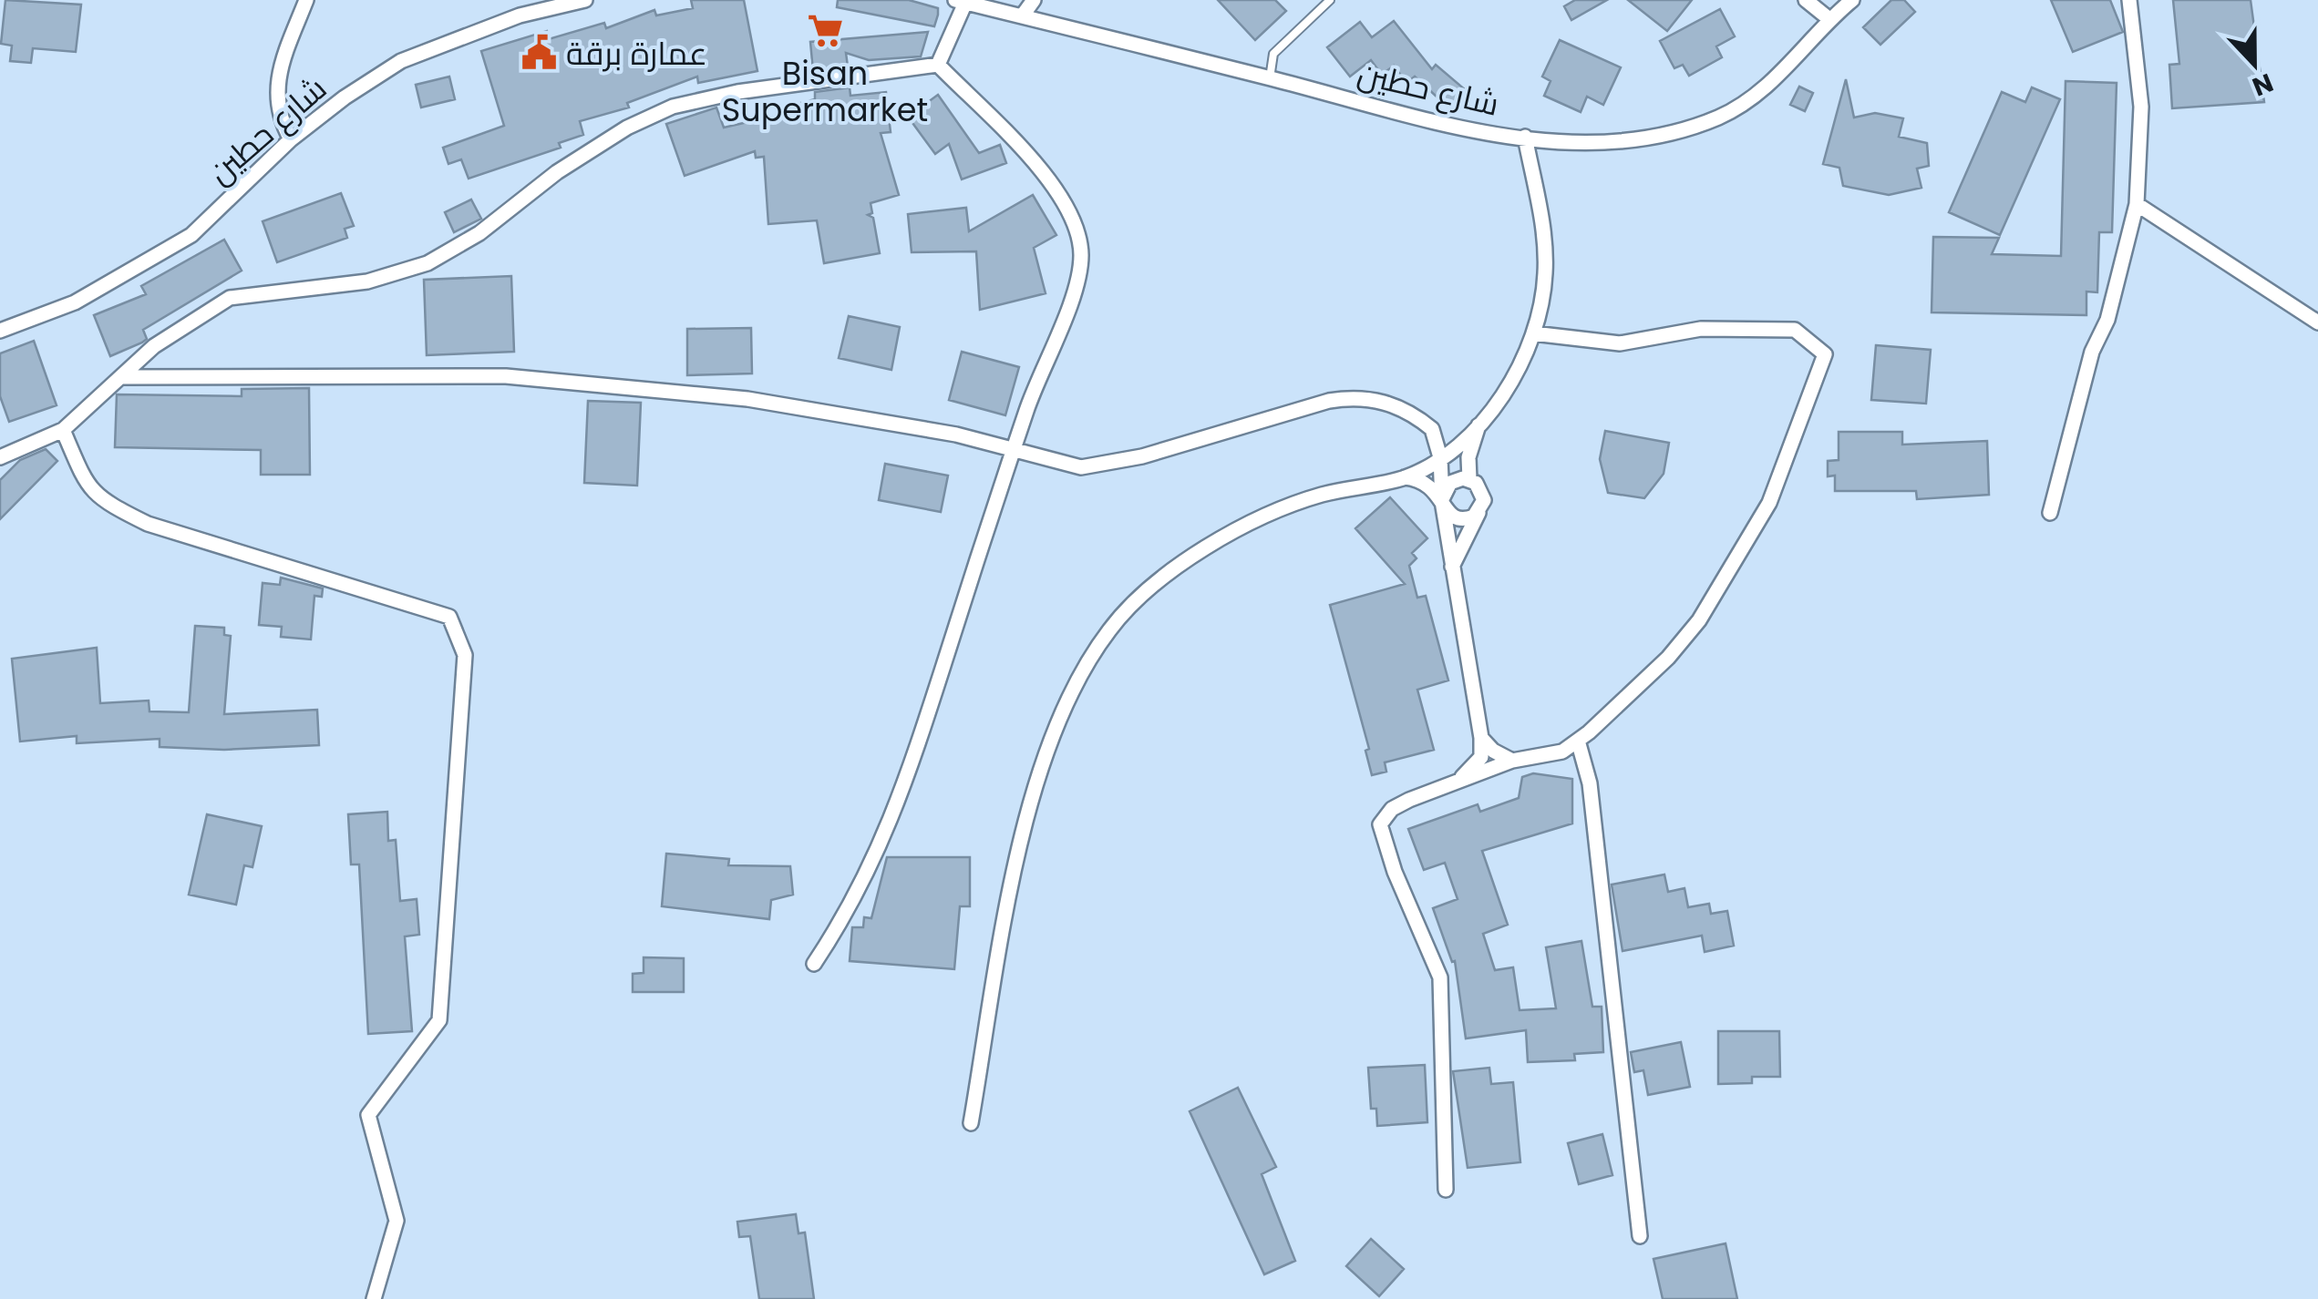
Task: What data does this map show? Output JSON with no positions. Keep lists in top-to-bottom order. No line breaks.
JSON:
{"streets":{"street":["شارع حطين"]},"places":{"supermarket":["Bisan Supermarket"],"public building":["عمارة برقة"]},"north":"bottom"}
